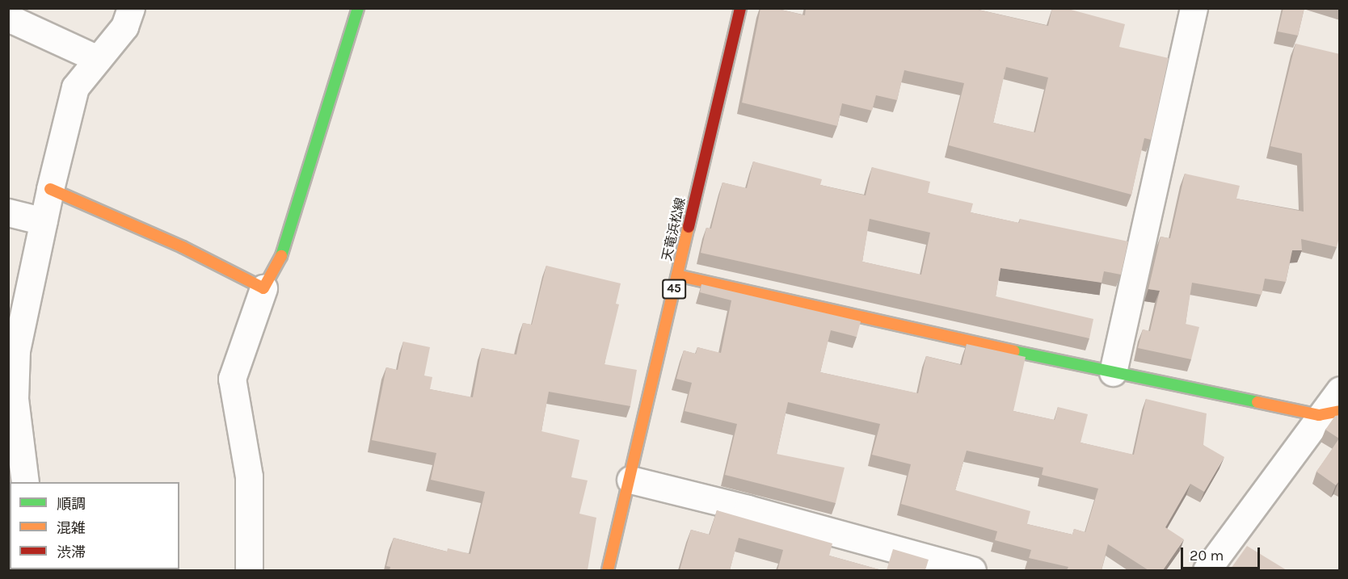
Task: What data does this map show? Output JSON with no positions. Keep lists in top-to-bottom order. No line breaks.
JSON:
{"streets":{"street":["天竜浜松線","45"]},"legend":["順調","混雑","渋滞"],"scale_bar":"20 m"}
